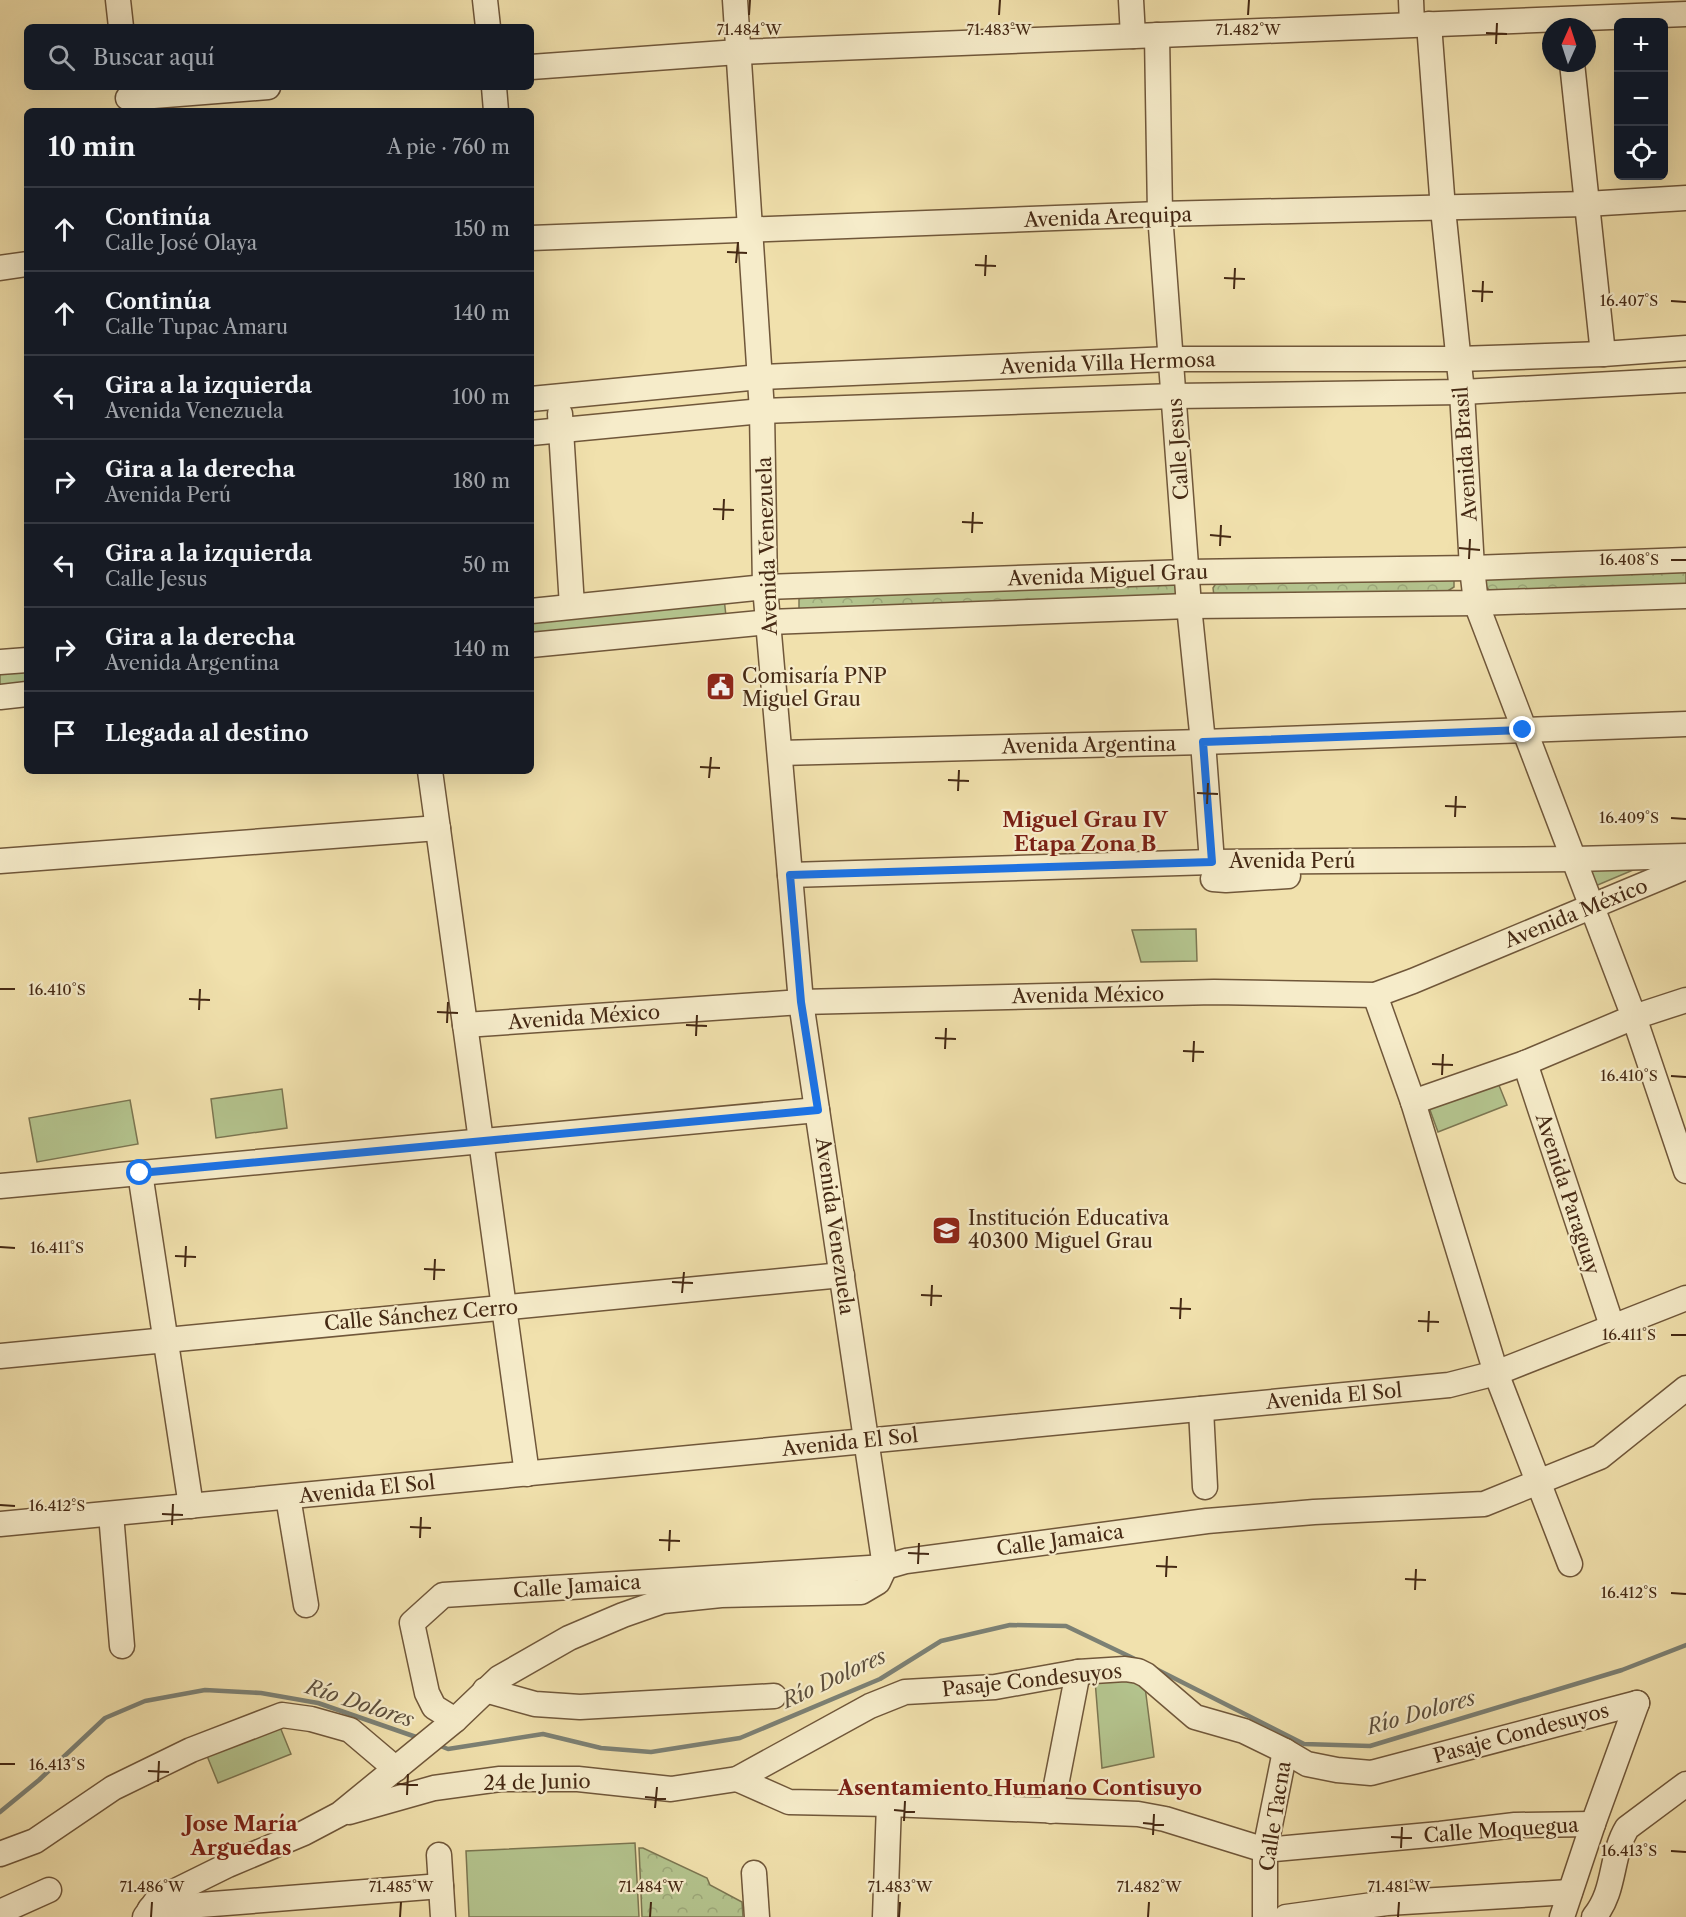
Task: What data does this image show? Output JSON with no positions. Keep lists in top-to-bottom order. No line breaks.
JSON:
{"streets":{"street":["Avenida Arequipa","Avenida Villa Hermosa","Calle Jesus","Avenida Brasil","Avenida Venezuela","Avenida Miguel Grau","Avenida Argentina","Avenida Perú","Avenida México","Avenida Paraguay","Calle Sánchez Cerro","Avenida El Sol","Calle Jamaica","Pasaje Condesuyos","24 de Junio","Calle Tacna","Calle Moquegua"]},"crossings":[["Avenida Arequipa","Calle Jesus"],["Avenida Arequipa","Avenida Brasil"],["Avenida Arequipa","Avenida Venezuela"],["Avenida Villa Hermosa","Calle Jesus"],["Avenida Villa Hermosa","Avenida Brasil"],["Avenida Villa Hermosa","Avenida Venezuela"],["Calle Jesus","Avenida Miguel Grau"],["Calle Jesus","Avenida Argentina"],["Calle Jesus","Avenida Perú"],["Avenida Brasil","Avenida Miguel Grau"],["Avenida Brasil","Avenida Argentina"],["Avenida Brasil","Avenida Perú"],["Avenida Brasil","Avenida México"],["Avenida Venezuela","Avenida Miguel Grau"],["Avenida Venezuela","Avenida Argentina"],["Avenida Venezuela","Avenida Perú"],["Avenida Venezuela","Avenida México"],["Avenida Venezuela","Calle Sánchez Cerro"],["Avenida Venezuela","Avenida El Sol"],["Avenida Venezuela","Calle Jamaica"],["Avenida Paraguay","Avenida El Sol"],["Pasaje Condesuyos","24 de Junio"],["Pasaje Condesuyos","Calle Tacna"],["Pasaje Condesuyos","Calle Moquegua"],["24 de Junio","Calle Moquegua"],["Calle Tacna","Calle Moquegua"]],"districts":["Miguel Grau IV Etapa Zona B","Asentamiento Humano Contisuyo","Jose María Arguedas"],"water":["Río Dolores"],"places":{"public building":["Comisaría PNP Miguel Grau"],"school or university":["Institución Educativa 40300 Miguel Grau"]},"north":"top","page":{"map_buttons":["+","−"],"search":"Buscar aquí","heading":["10 min","A pie · 760 m"],"list":[["Continúa","Calle José Olaya","150 m"],["Continúa","Calle Tupac Amaru","140 m"],["Gira a la izquierda","Avenida Venezuela","100 m"],["Gira a la derecha","Avenida Perú","180 m"],["Gira a la izquierda","Calle Jesus","50 m"],["Gira a la derecha","Avenida Argentina","140 m"],"Llegada al destino"]},"coordinates":["71.484°W","71.483°W","71.482°W","16.407°S","16.408°S","16.409°S","16.410°S","16.411°S","16.412°S","16.413°S","71.486°W","71.485°W","71.481°W"]}
